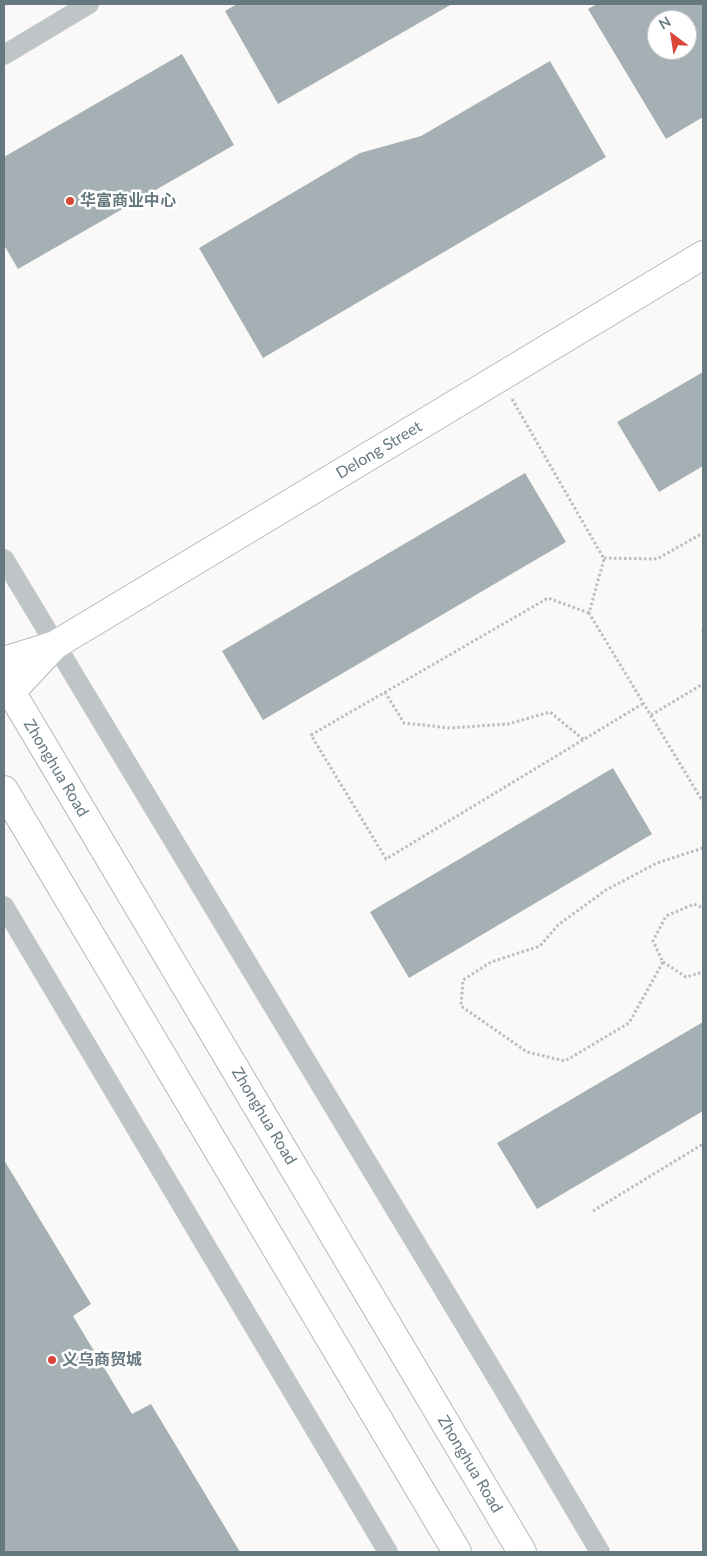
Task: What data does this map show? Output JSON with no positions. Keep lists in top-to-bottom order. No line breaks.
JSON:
{"streets":{"main road":["Delong Street","Zhonghua Road"]},"crossings":[["Delong Street","Zhonghua Road"]],"places":["华富商业中心","义乌商贸城"],"north":"top left"}
